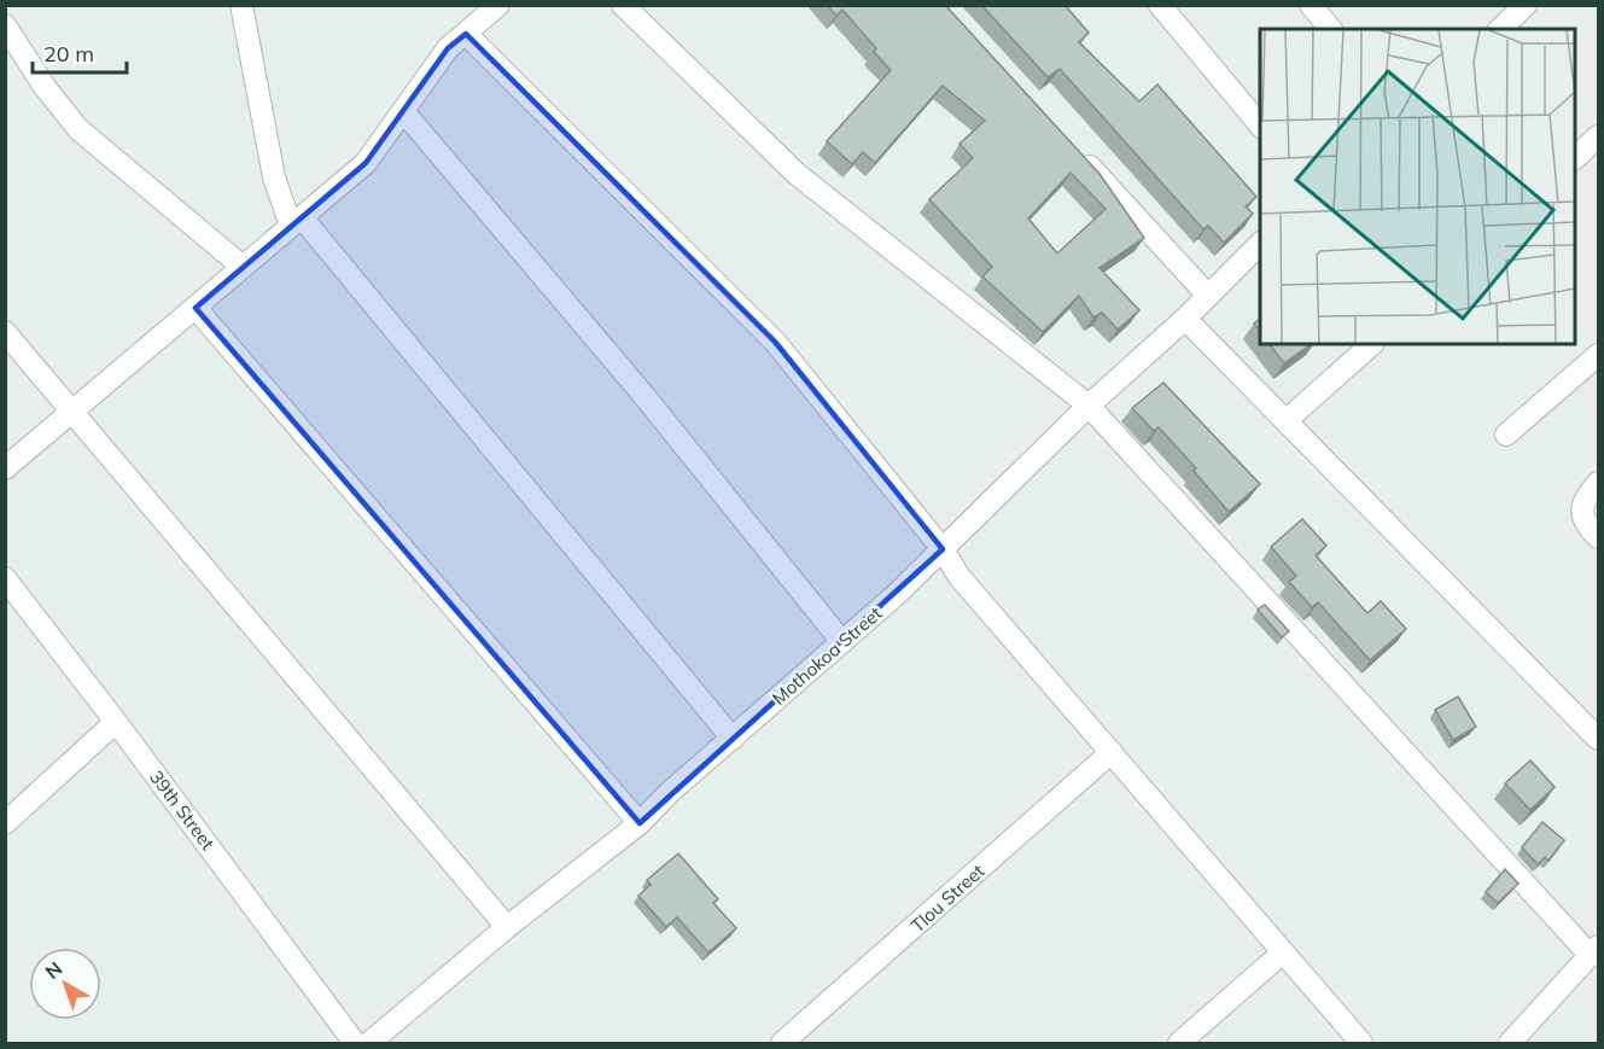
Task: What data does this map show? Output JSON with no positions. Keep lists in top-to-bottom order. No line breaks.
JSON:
{"streets":{"street":["Mothokoa Street","39th Street","Tlou Street"]},"scale_bar":"20 m","north":"top left"}
